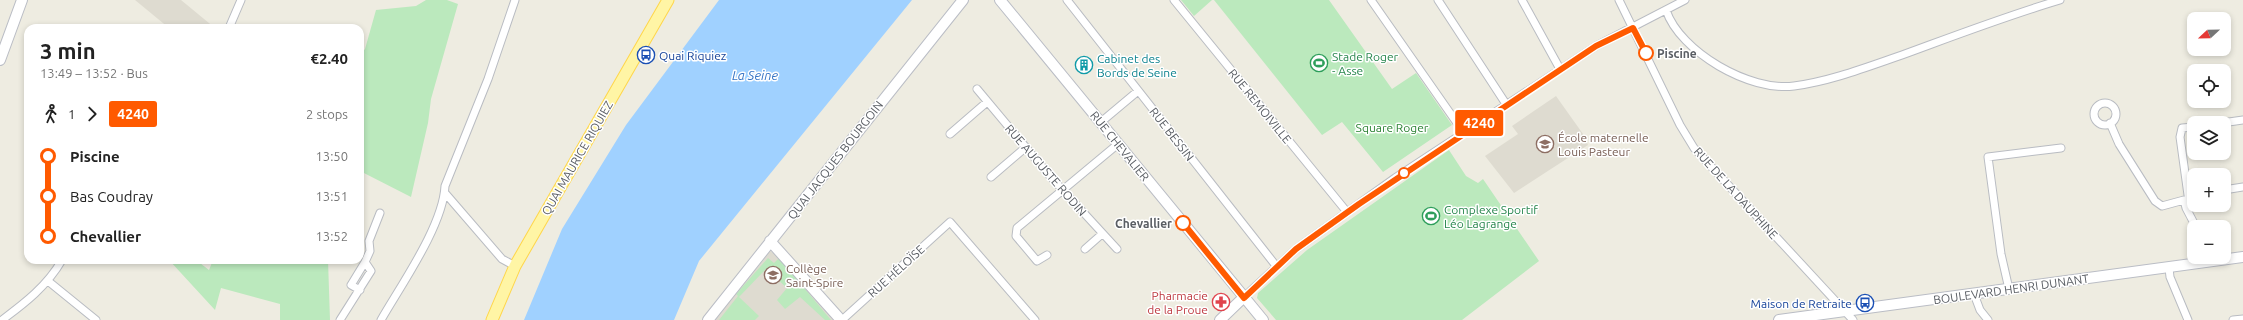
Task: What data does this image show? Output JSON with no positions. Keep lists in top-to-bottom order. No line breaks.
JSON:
{"streets":{"main road":["RUE CHEVALIER","QUAI MAURICE RIQUIEZ","QUAI JACQUES BOURGOIN","BOULEVARD HENRI DUNANT"],"street":["RUE REMOIVILLE","RUE BESSIN","RUE AUGUSTE RODIN","RUE DE LA DAUPHINE","RUE HÉLOÏSE"]},"crossings":[["RUE DE LA DAUPHINE","BOULEVARD HENRI DUNANT"]],"water":["La Seine"],"parks":["Square Roger"],"places":{"other":["Piscine","Chevallier"],"bus stop":["Quai Riquiez","Maison de Retraite"],"sports":["Stade Roger - Asse","Complexe Sportif Léo Lagrange"],"building":["Cabinet des Bords de Seine"],"school or university":["École maternelle Louis Pasteur","Collège Saint-Spire"],"pharmacy":["Pharmacie de la Proue"]},"lines":["bus line 4240"],"north":"left","page":{"on_map":"4240","map_buttons":["+","−"],"heading":["3 min","13:49 – 13:52 · Bus","€2.40"],"legs":["1","4240","2 stops"],"list":[{"name":"Piscine","value":"13:50"},{"name":"Bas Coudray","value":"13:51"},{"name":"Chevallier","value":"13:52"}]}}
